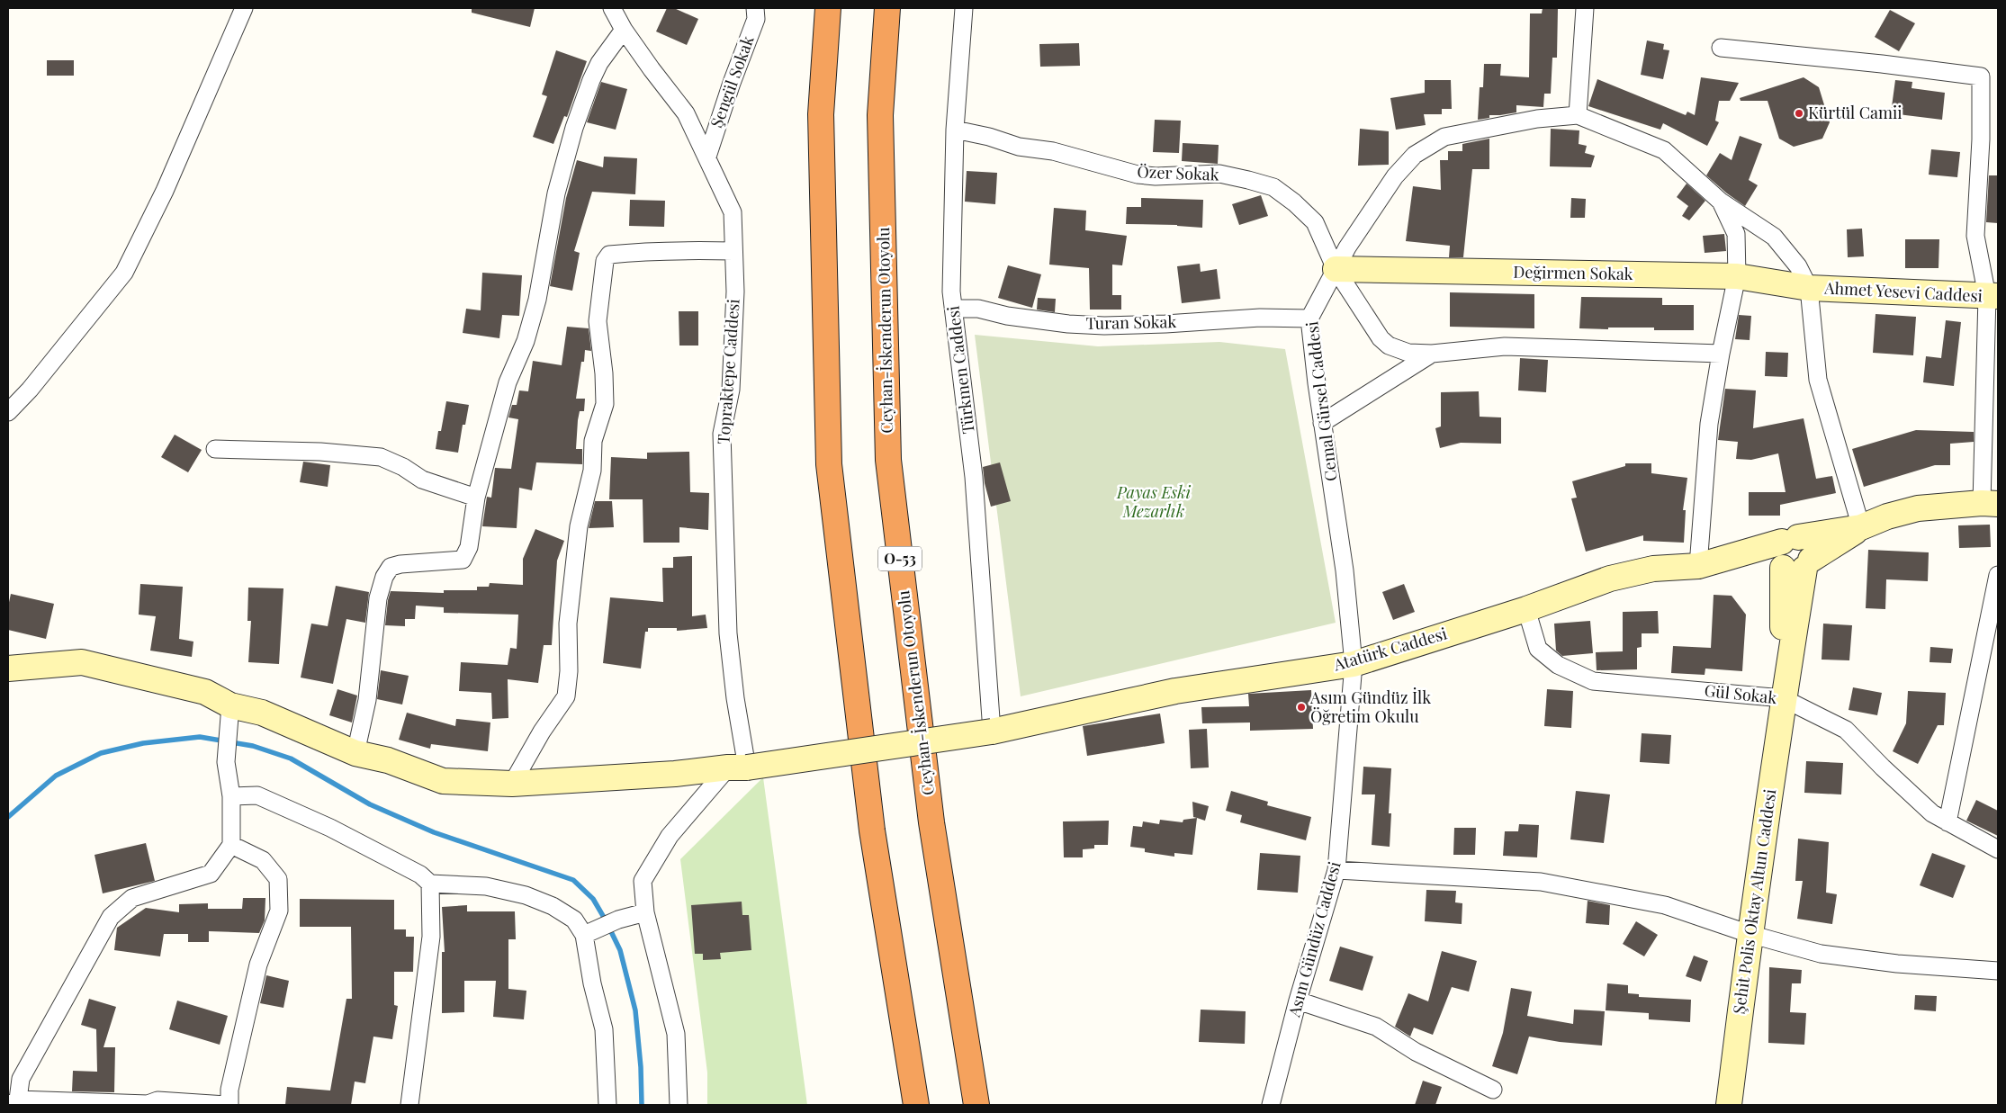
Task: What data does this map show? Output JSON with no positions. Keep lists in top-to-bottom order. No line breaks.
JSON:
{"streets":{"highway":["Ceyhan-İskenderun Otoyolu","O-53"],"street":["Şengül Sokak","Özer Sokak","Değirmen Sokak","Ahmet Yesevi Caddesi","Turan Sokak","Türkmen Caddesi","Topraktepe Caddesi","Cemal Gürsel Caddesi","Atatürk Caddesi","Gül Sokak","Şehit Polis Oktay Altun Caddesi","Asım Gündüz Caddesi"]},"crossings":[["Şengül Sokak","Topraktepe Caddesi"],["Özer Sokak","Değirmen Sokak"],["Özer Sokak","Türkmen Caddesi"],["Özer Sokak","Cemal Gürsel Caddesi"],["Değirmen Sokak","Ahmet Yesevi Caddesi"],["Değirmen Sokak","Cemal Gürsel Caddesi"],["Turan Sokak","Türkmen Caddesi"],["Turan Sokak","Cemal Gürsel Caddesi"],["Türkmen Caddesi","Atatürk Caddesi"],["Topraktepe Caddesi","Atatürk Caddesi"],["Cemal Gürsel Caddesi","Atatürk Caddesi"],["Cemal Gürsel Caddesi","Asım Gündüz Caddesi"],["Atatürk Caddesi","Gül Sokak"],["Atatürk Caddesi","Şehit Polis Oktay Altun Caddesi"],["Atatürk Caddesi","Asım Gündüz Caddesi"],["Gül Sokak","Şehit Polis Oktay Altun Caddesi"]],"parks":["Payas Eski Mezarlık"],"places":["Kürtül Camii","Asım Gündüz İlk Öğretim Okulu"]}
